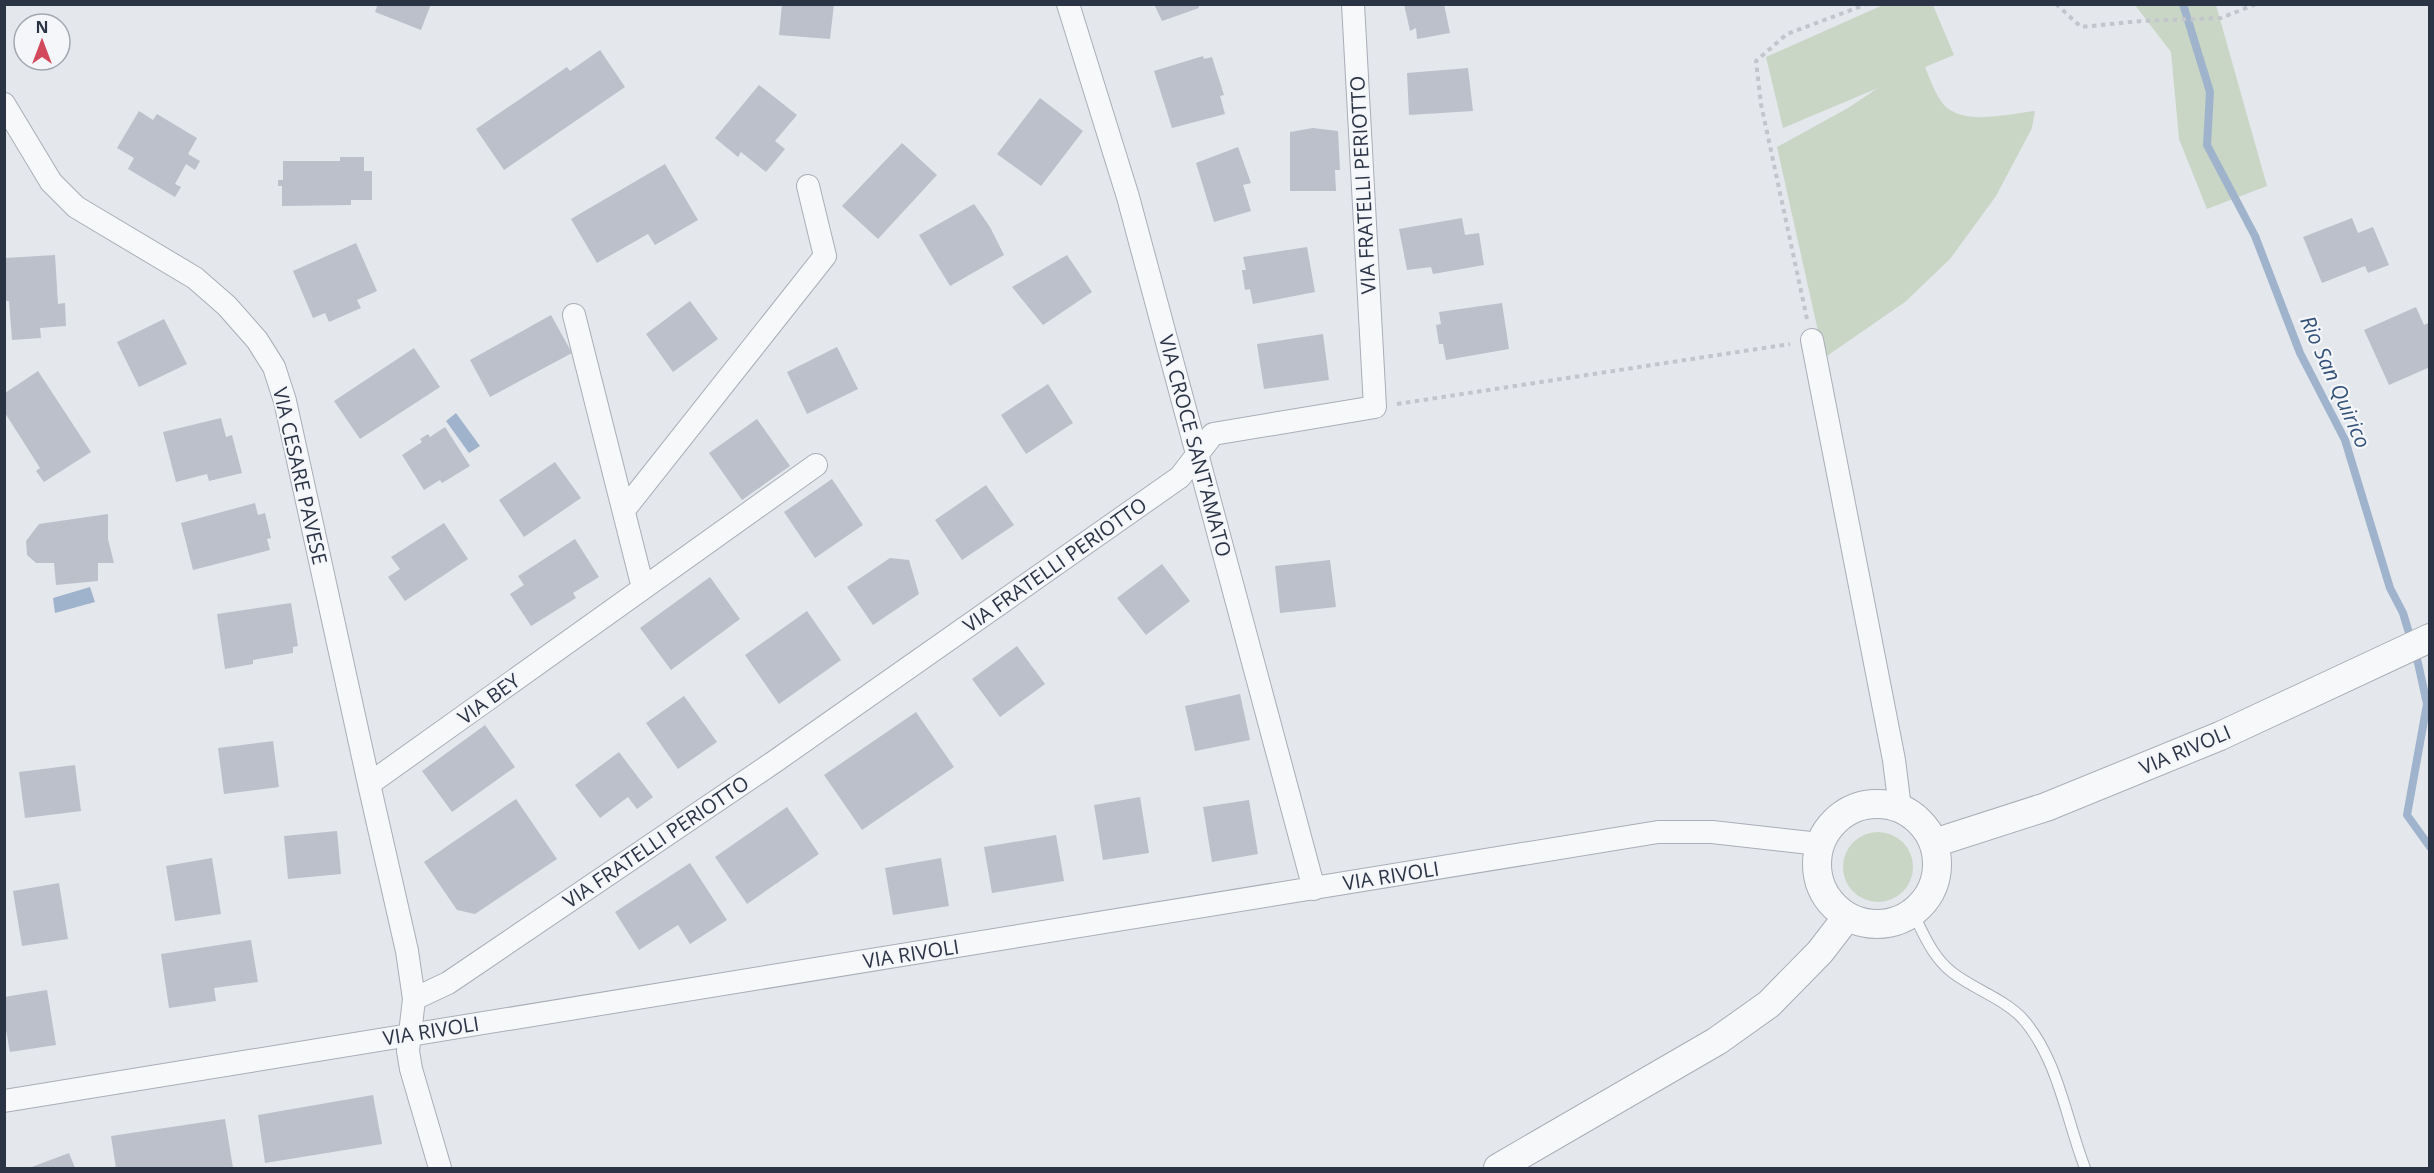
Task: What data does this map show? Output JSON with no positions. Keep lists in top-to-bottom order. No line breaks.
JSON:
{"streets":{"street":["VIA FRATELLI PERIOTTO","VIA CROCE SANT'AMATO","VIA CESARE PAVESE","VIA BEY","VIA RIVOLI"]},"crossings":[["VIA FRATELLI PERIOTTO","VIA CROCE SANT'AMATO"],["VIA CROCE SANT'AMATO","VIA RIVOLI"],["VIA CESARE PAVESE","VIA BEY"]],"water":["Rio San Quirico"],"north":"top"}
